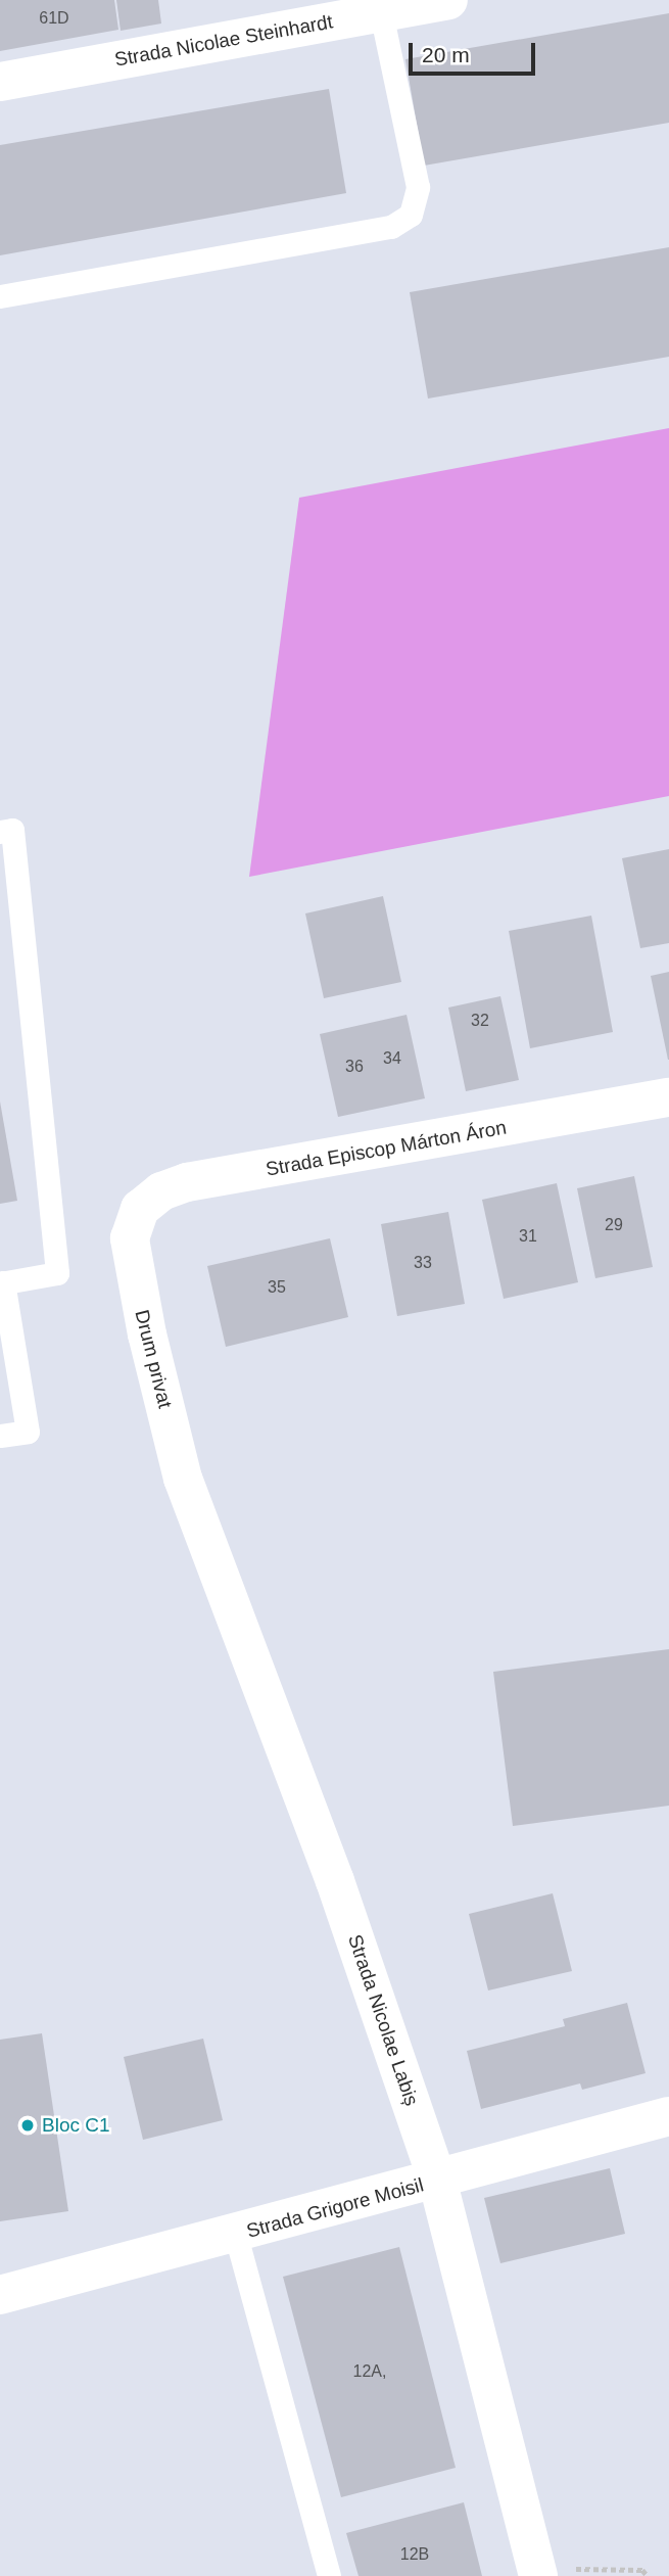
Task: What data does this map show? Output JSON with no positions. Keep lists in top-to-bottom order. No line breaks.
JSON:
{"streets":{"street":["Strada Nicolae Steinhardt","Strada Episcop Márton Áron","Drum privat","Strada Nicolae Labiș","Strada Grigore Moisil"]},"crossings":[["Strada Episcop Márton Áron","Drum privat"],["Drum privat","Strada Nicolae Labiș"],["Strada Nicolae Labiș","Strada Grigore Moisil"]],"places":["Bloc C1"],"house_numbers":["61D","32","34","36","29","31","33","35","12A,","12B"],"scale_bar":"20 m"}
